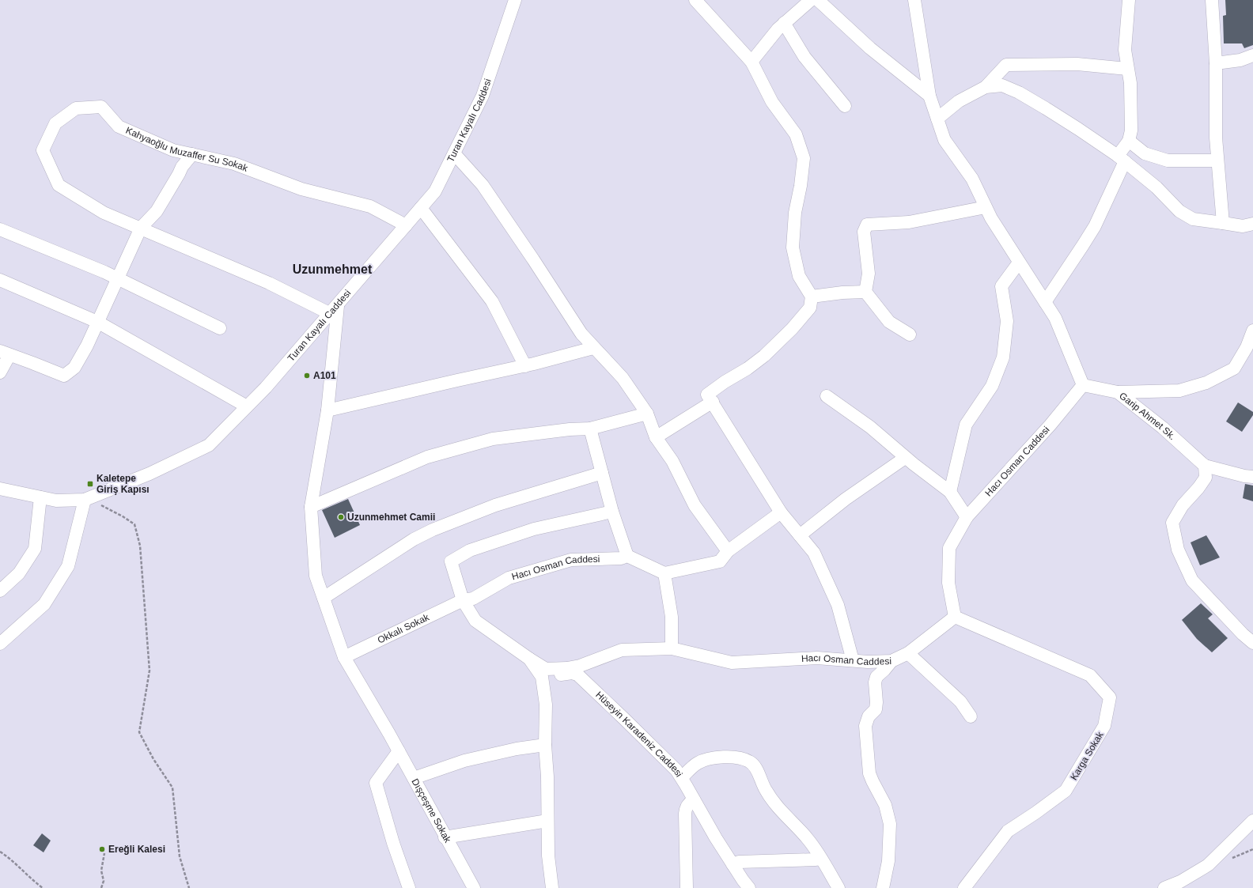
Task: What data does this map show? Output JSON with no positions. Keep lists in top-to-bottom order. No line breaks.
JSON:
{"streets":{"street":["Turan Kayalı Caddesi","Kahyaoğlu Muzaffer Su Sokak","Garip Ahmet Sk.","Hacı Osman Caddesi","Okkalı Sokak","Hüseyin Karadeniz Caddesi","Karga Sokak","Dışçeşme Sokak"]},"crossings":[["Turan Kayalı Caddesi","Kahyaoğlu Muzaffer Su Sokak"],["Turan Kayalı Caddesi","Dışçeşme Sokak"],["Kahyaoğlu Muzaffer Su Sokak","Dışçeşme Sokak"],["Hacı Osman Caddesi","Okkalı Sokak"],["Hacı Osman Caddesi","Hüseyin Karadeniz Caddesi"],["Hacı Osman Caddesi","Karga Sokak"],["Okkalı Sokak","Dışçeşme Sokak"]],"districts":["Uzunmehmet"],"places":{"other":["A101","Uzunmehmet Camii","Ereğli Kalesi"],"transit":["Kaletepe Giriş Kapısı"]}}
